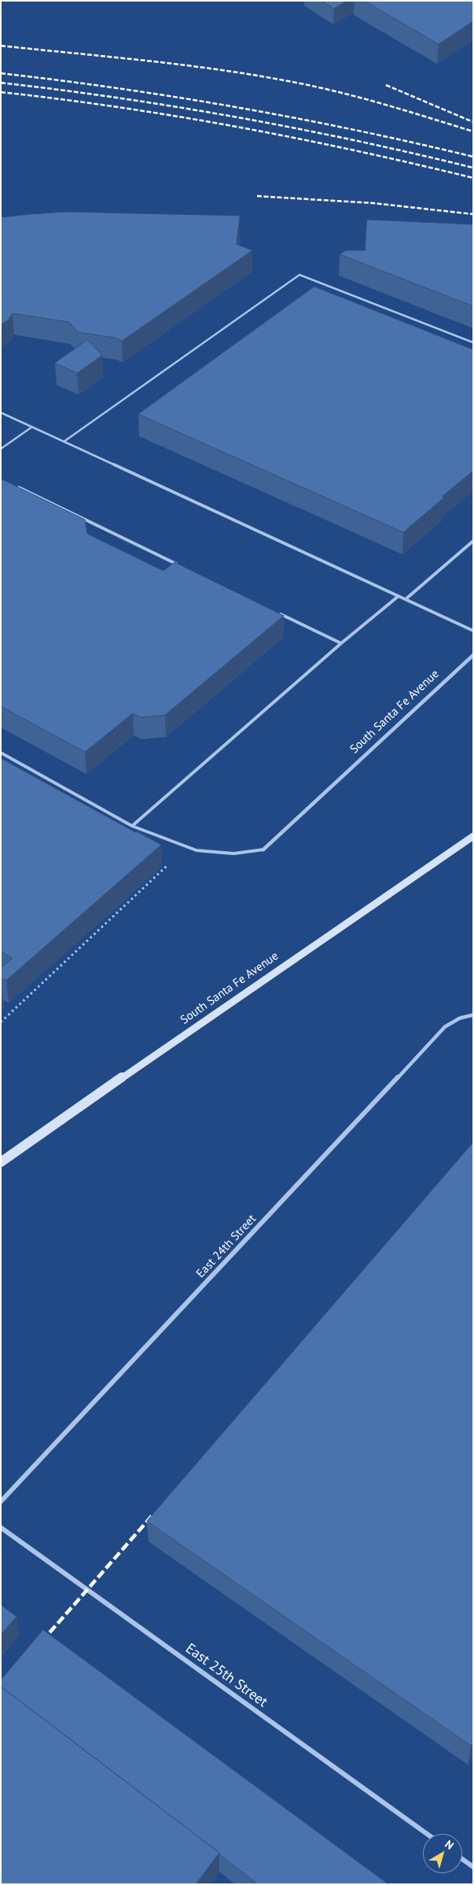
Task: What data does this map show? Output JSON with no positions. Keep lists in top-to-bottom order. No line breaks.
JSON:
{"streets":{"main road":["South Santa Fe Avenue"],"street":["East 24th Street","East 25th Street"]},"north":"top right"}
